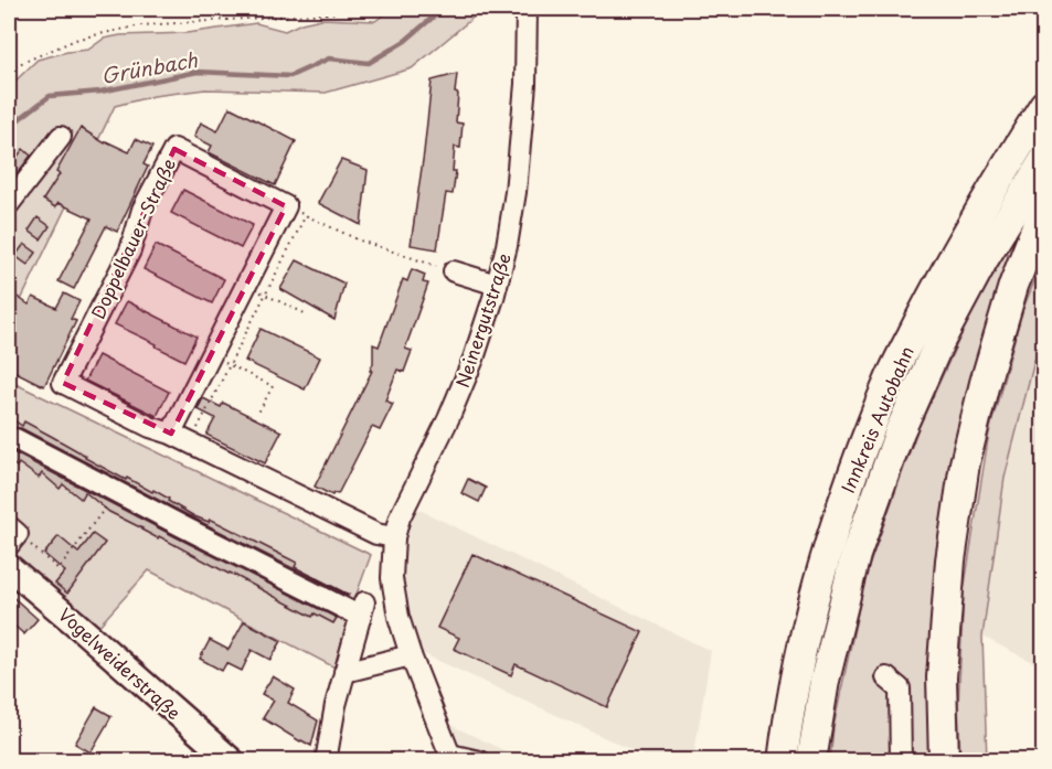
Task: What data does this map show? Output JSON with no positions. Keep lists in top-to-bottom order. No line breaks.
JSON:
{"streets":{"highway":["Innkreis Autobahn"],"main road":["Vogelweiderstraße"],"street":["Doppelbauer-Straße","Neinergutstraße"]},"crossings":[["Doppelbauer-Straße","Neinergutstraße"]],"water":["Grünbach"]}
